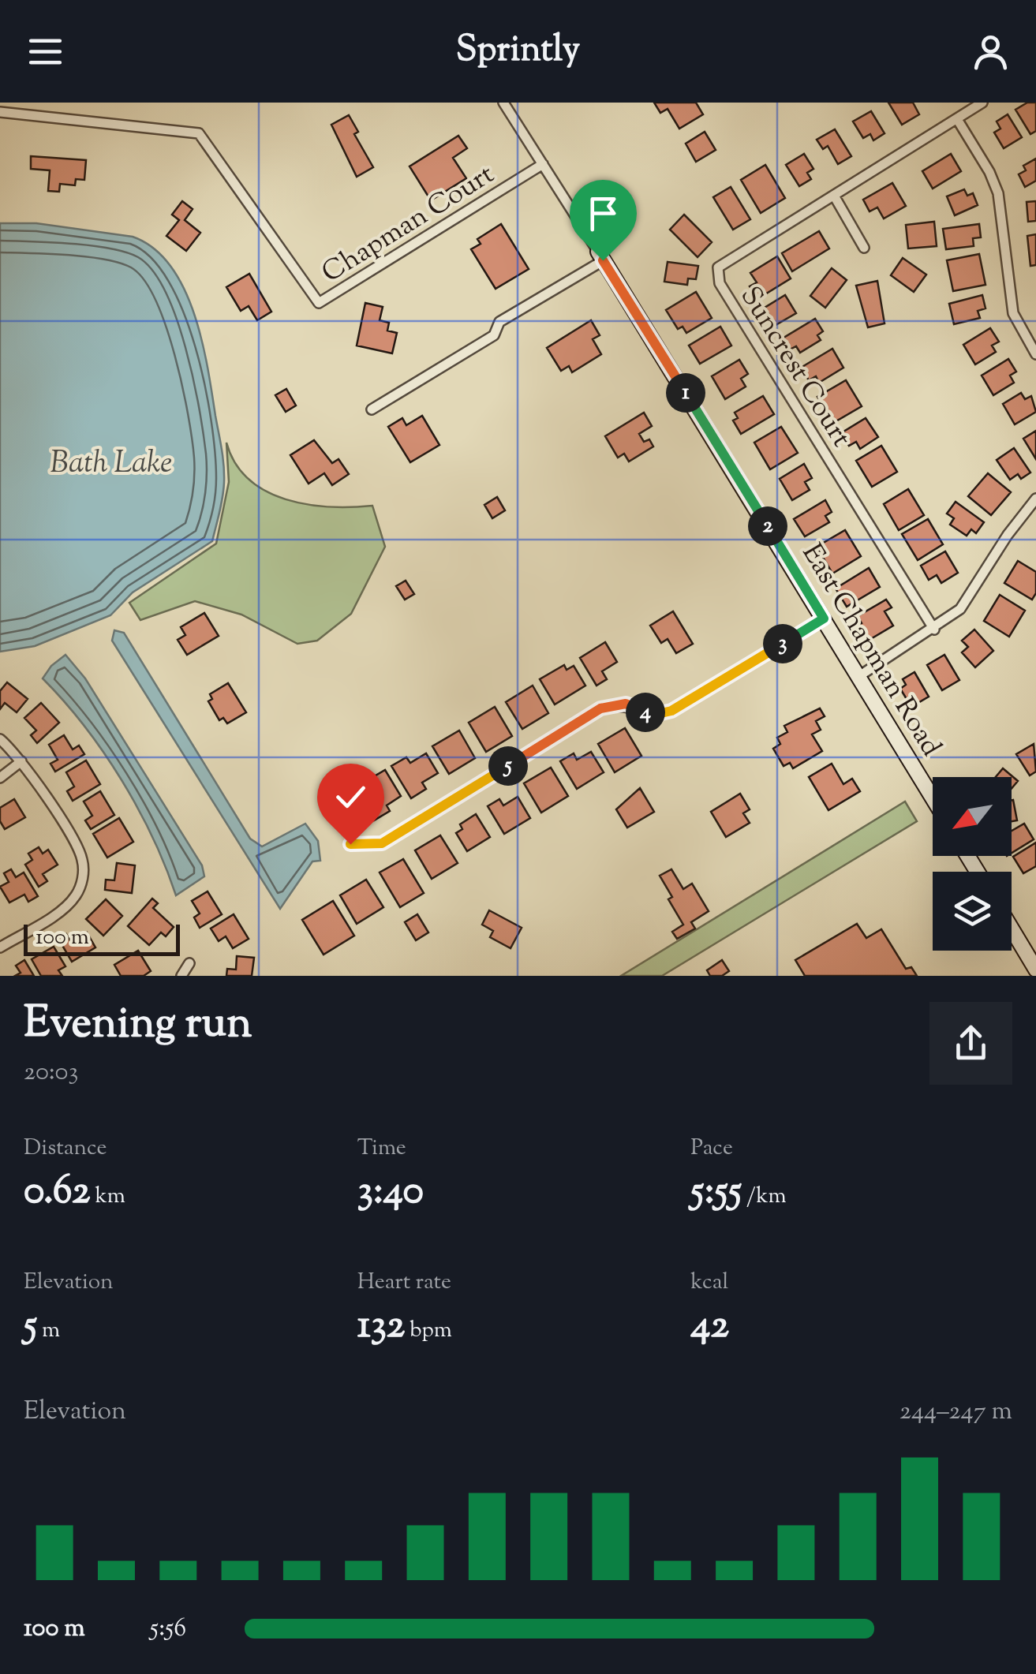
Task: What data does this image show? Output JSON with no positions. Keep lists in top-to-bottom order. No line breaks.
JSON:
{"streets":{"street":["Chapman Court","Suncrest Court","East Chapman Road"]},"crossings":[["Chapman Court","East Chapman Road"]],"water":["Bath Lake"],"scale_bar":"100 m","north":"bottom left","page":{"header":"Sprintly","pins":["1","2","3","4","5"],"scale":"100 m","heading":["Evening run","20:03"],"stats":[["Distance","0.62 km"],["Time","3:40"],["Pace","5:55 /km"],["Elevation","5 m"],["Heart rate","132 bpm"],["kcal","42"]],"chart":["Elevation","244–247 m"],"list":[{"name":"100 m","note":"5:56"}]}}
